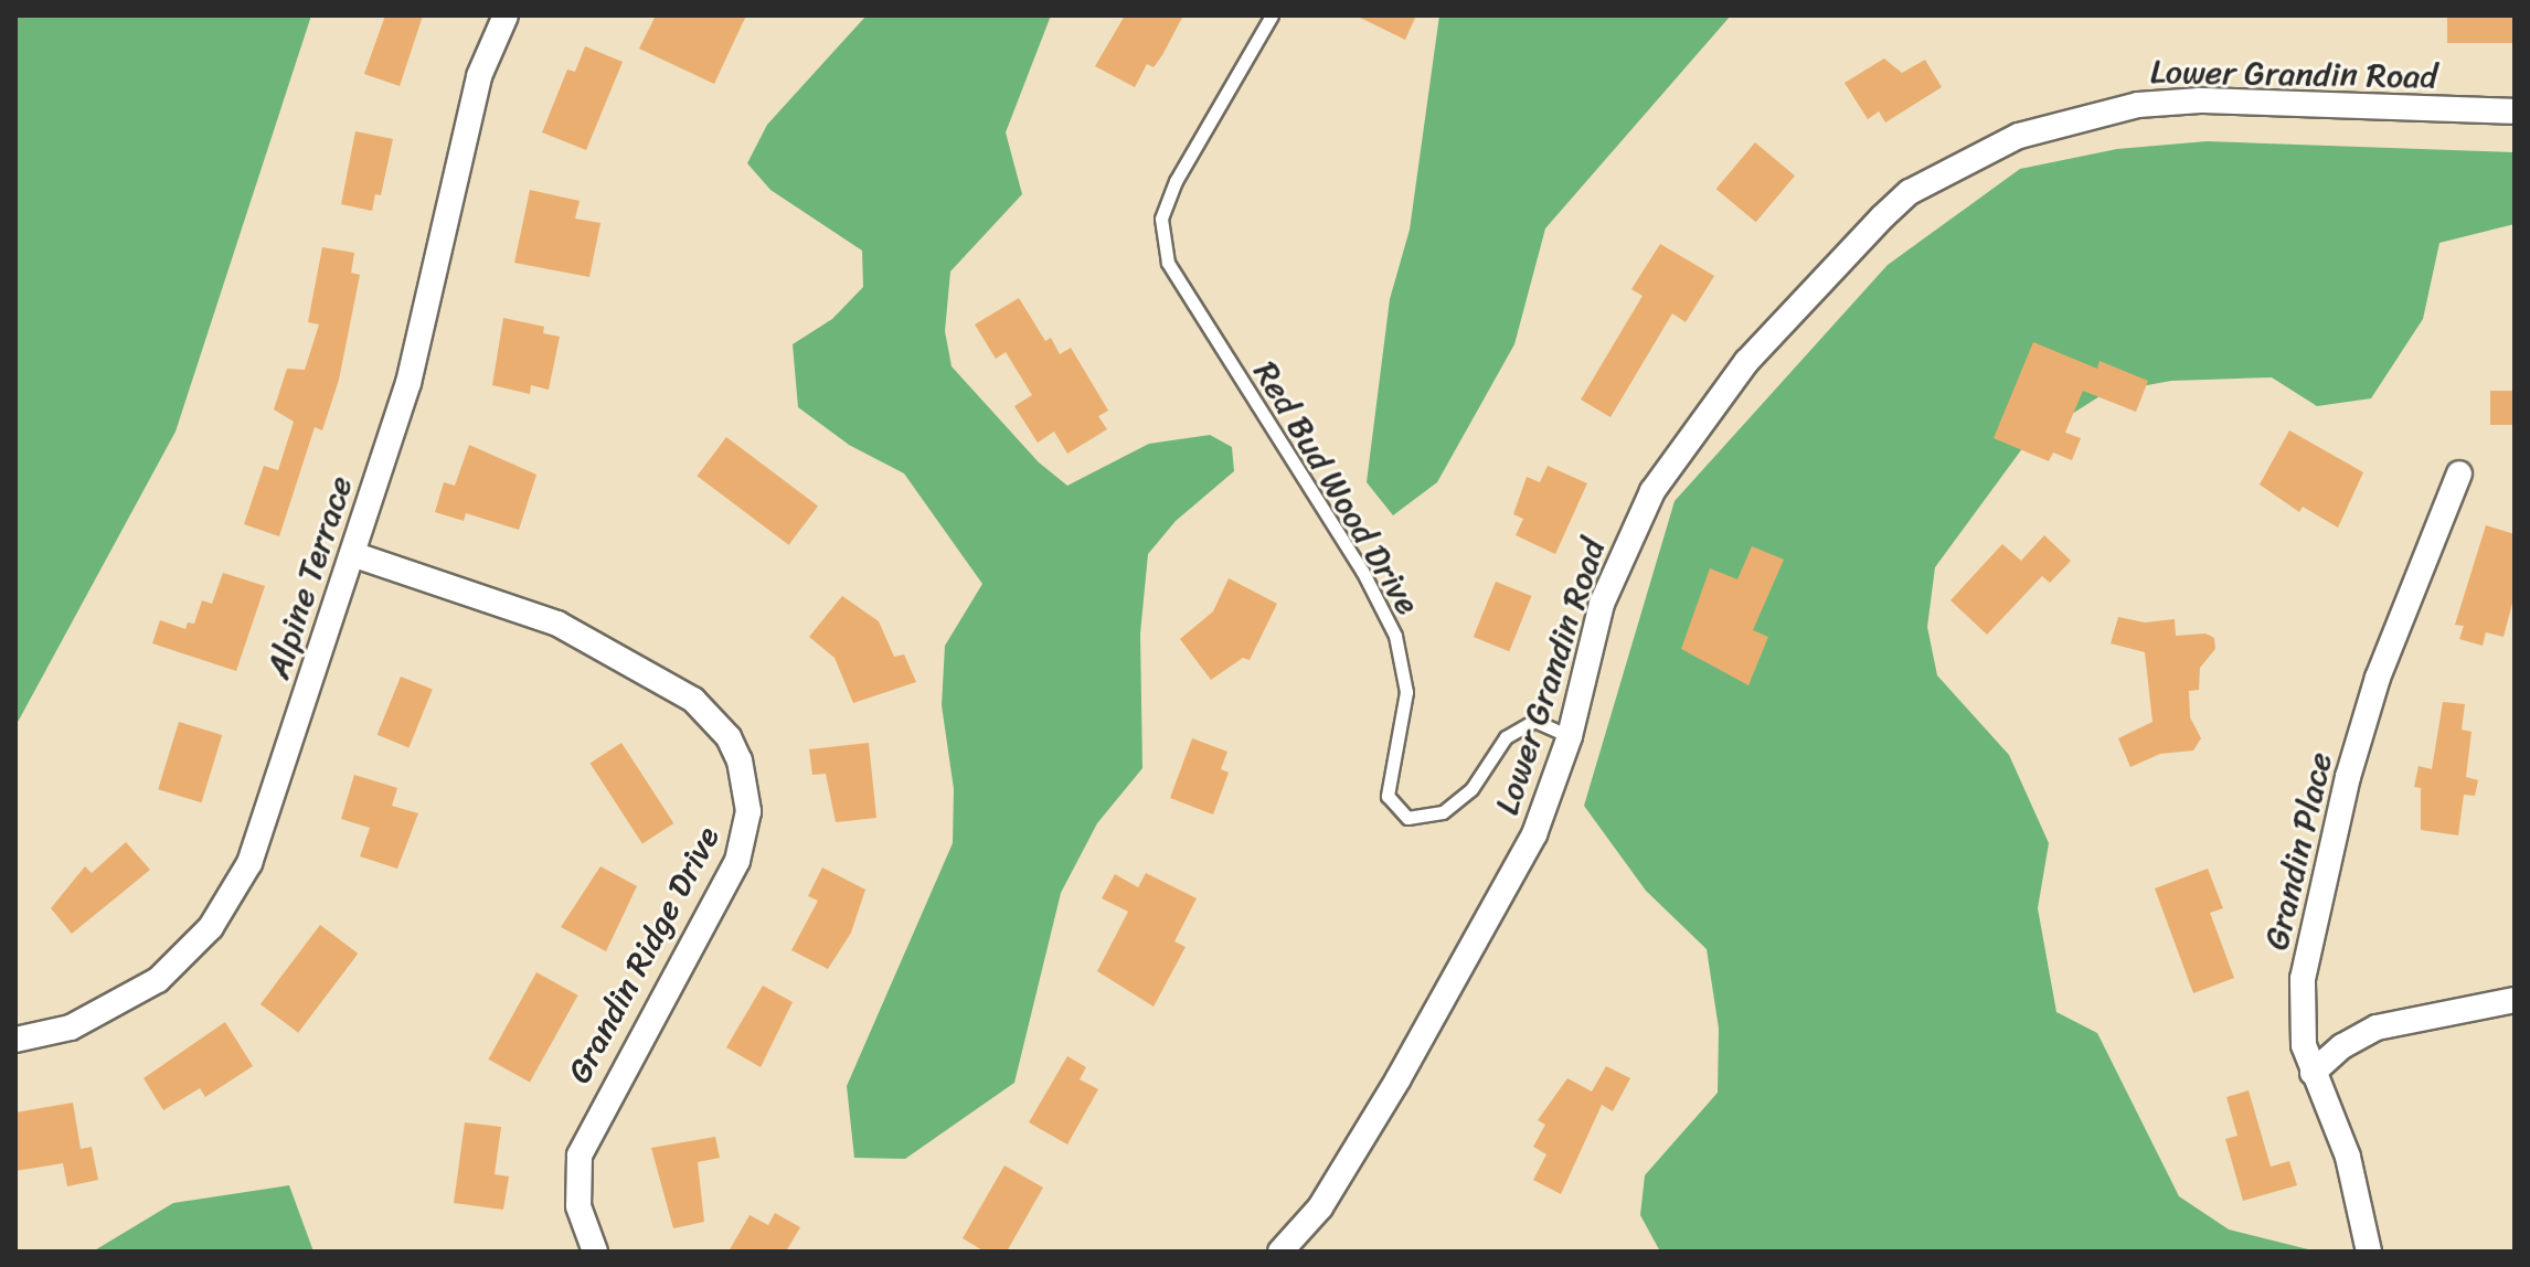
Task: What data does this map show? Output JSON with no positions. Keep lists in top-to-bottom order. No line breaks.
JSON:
{"streets":{"street":["Lower Grandin Road","Alpine Terrace","Grandin Place","Grandin Ridge Drive"],"lane":["Red Bud Wood Drive"]},"crossings":[["Lower Grandin Road","Red Bud Wood Drive"],["Alpine Terrace","Grandin Ridge Drive"]]}
